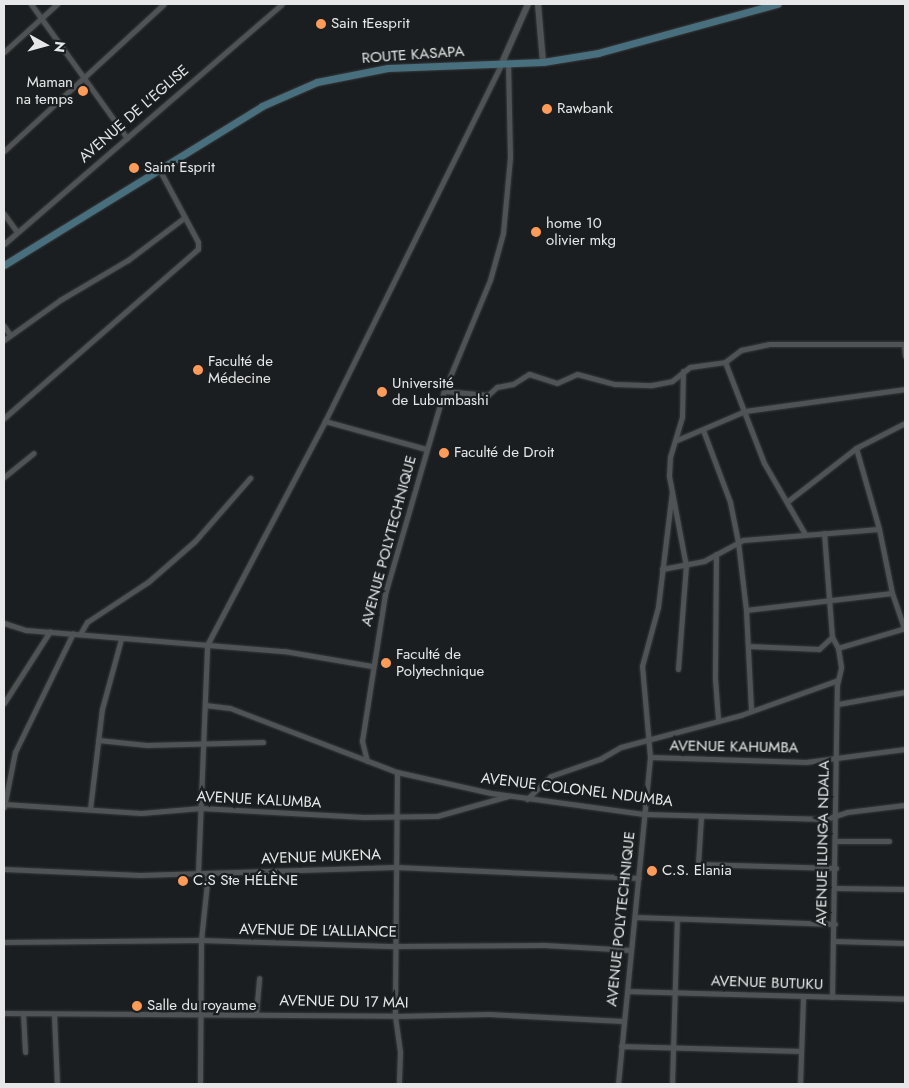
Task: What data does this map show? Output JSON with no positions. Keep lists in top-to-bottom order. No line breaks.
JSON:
{"streets":{"main road":["ROUTE KASAPA"],"street":["AVENUE DE L'EGLISE","AVENUE POLYTECHNIQUE","AVENUE KAHUMBA","AVENUE COLONEL NDUMBA","AVENUE KALUMBA","AVENUE ILUNGA NDALA","AVENUE MUKENA","AVENUE DE L'ALLIANCE","AVENUE BUTUKU","AVENUE DU 17 MAI"]},"crossings":[["ROUTE KASAPA","AVENUE POLYTECHNIQUE"],["AVENUE POLYTECHNIQUE","AVENUE KAHUMBA"],["AVENUE POLYTECHNIQUE","AVENUE COLONEL NDUMBA"],["AVENUE POLYTECHNIQUE","AVENUE MUKENA"],["AVENUE POLYTECHNIQUE","AVENUE DE L'ALLIANCE"],["AVENUE POLYTECHNIQUE","AVENUE BUTUKU"],["AVENUE POLYTECHNIQUE","AVENUE DU 17 MAI"],["AVENUE KAHUMBA","AVENUE ILUNGA NDALA"],["AVENUE COLONEL NDUMBA","AVENUE KALUMBA"],["AVENUE COLONEL NDUMBA","AVENUE ILUNGA NDALA"],["AVENUE ILUNGA NDALA","AVENUE BUTUKU"]],"places":["Sain tEesprit","Maman na temps","Rawbank","Saint Esprit","home 10 olivier mkg","Faculté de Médecine","Université de Lubumbashi","Faculté de Droit","Faculté de Polytechnique","C.S. Elania","C.S Ste HÉLÈNE","Salle du royaume"],"north":"right"}
